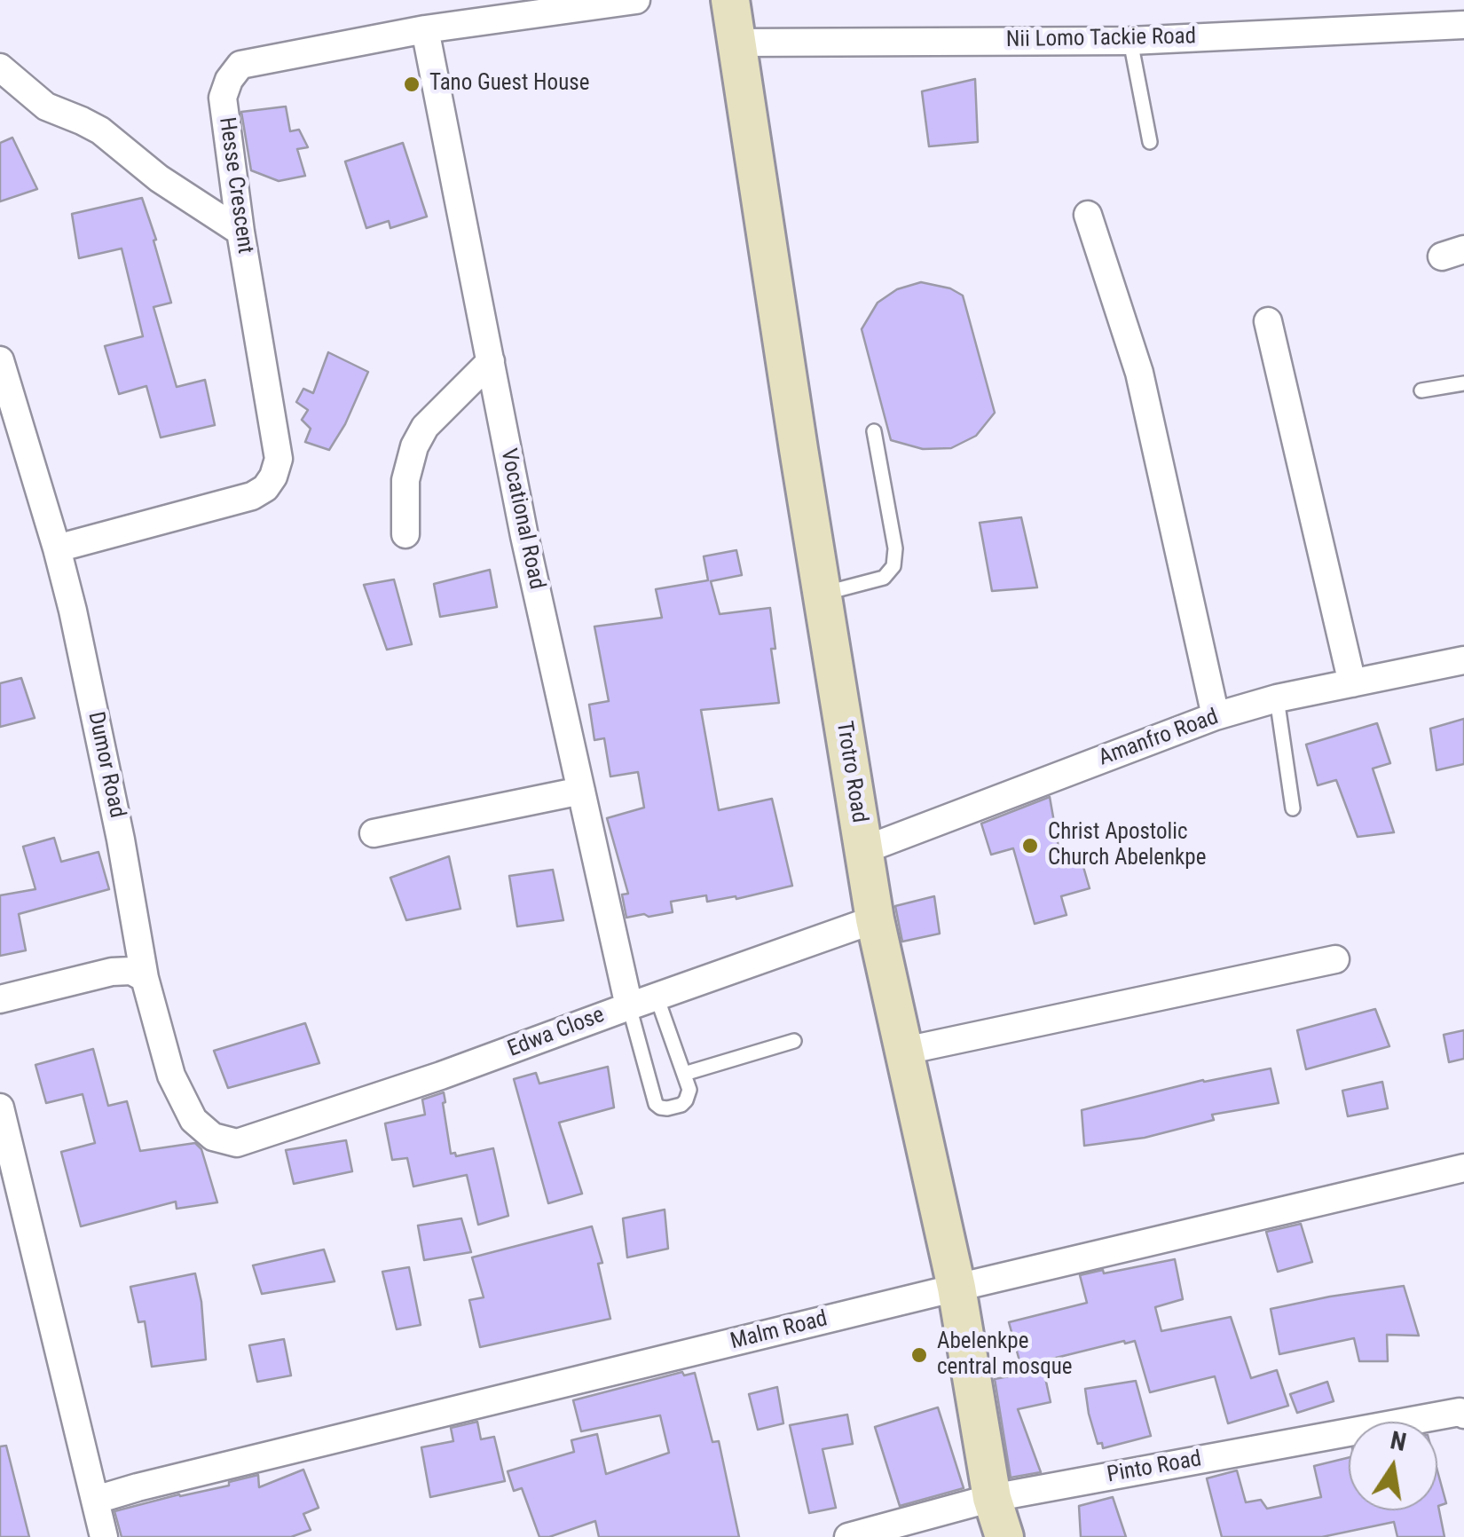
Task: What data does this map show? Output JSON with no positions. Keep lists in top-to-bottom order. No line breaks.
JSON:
{"streets":{"street":["Nii Lomo Tackie Road","Hesse Crescent","Vocational Road","Amanfro Road","Dumor Road","Trotro Road","Edwa Close","Malm Road","Pinto Road"]},"crossings":[["Nii Lomo Tackie Road","Trotro Road"],["Hesse Crescent","Vocational Road"],["Hesse Crescent","Dumor Road"],["Vocational Road","Edwa Close"],["Amanfro Road","Trotro Road"],["Dumor Road","Edwa Close"],["Trotro Road","Edwa Close"],["Trotro Road","Malm Road"],["Trotro Road","Pinto Road"]],"places":["Tano Guest House","Christ Apostolic Church Abelenkpe","Abelenkpe central mosque"],"north":"top"}
